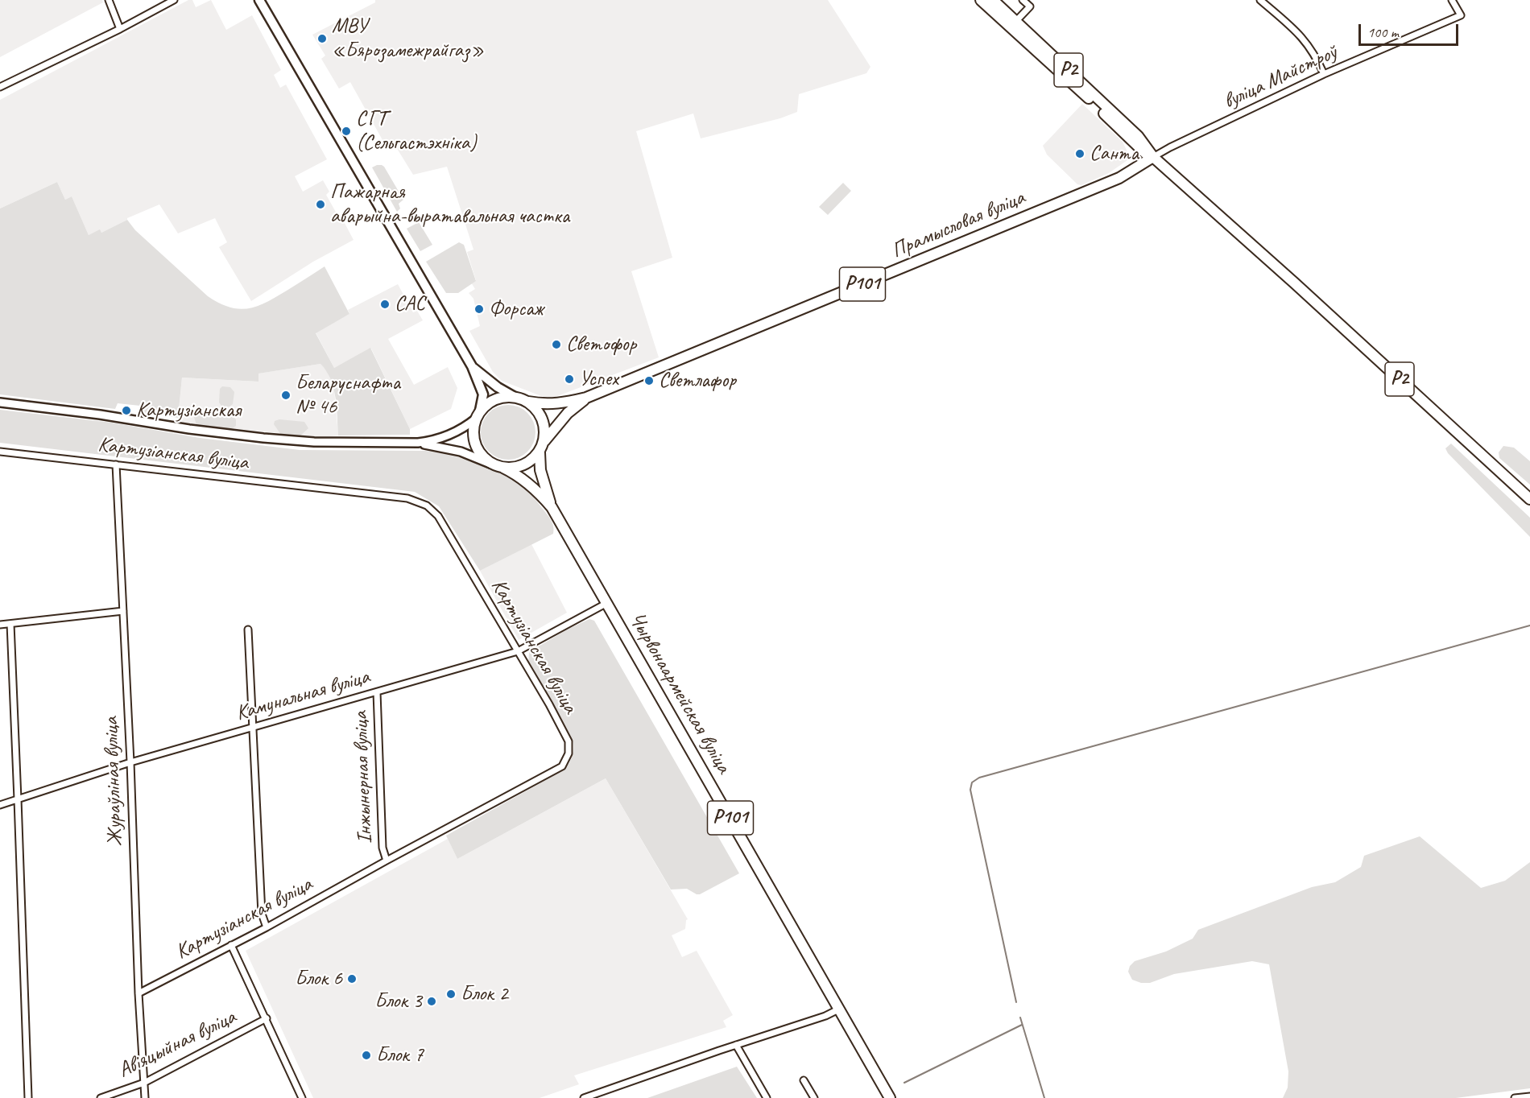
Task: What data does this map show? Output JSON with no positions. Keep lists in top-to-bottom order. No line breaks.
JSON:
{"streets":{"main road":["Р2","Прамысловая вуліца","Р101","Чырвонаармейская вуліца"],"street":["вуліца Майстроў","Картузіанская вуліца","Камунальная вуліца","Інжынерная вуліца","Жураўліная вуліца","Авіяцыйная вуліца"]},"crossings":[["Р2","вуліца Майстроў"],["Р2","Прамысловая вуліца"],["вуліца Майстроў","Прамысловая вуліца"],["Прамысловая вуліца","Р101"],["Прамысловая вуліца","Чырвонаармейская вуліца"],["Р101","Чырвонаармейская вуліца"],["Картузіанская вуліца","Камунальная вуліца"],["Картузіанская вуліца","Інжынерная вуліца"],["Картузіанская вуліца","Жураўліная вуліца"],["Чырвонаармейская вуліца","Камунальная вуліца"],["Камунальная вуліца","Інжынерная вуліца"],["Камунальная вуліца","Жураўліная вуліца"],["Жураўліная вуліца","Авіяцыйная вуліца"]],"places":["МВУ «Бярозамежрайгаз»","СГТ (Сельгастэхніка)","Санта","Пажарная аварыйна-выратавальная частка","САС","Форсаж","Светофор","Успех","Светлафор","Беларуснафта № 46","Картузіанская","Блок 6","Блок 2","Блок 3","Блок 7"],"scale_bar":"100 m"}
